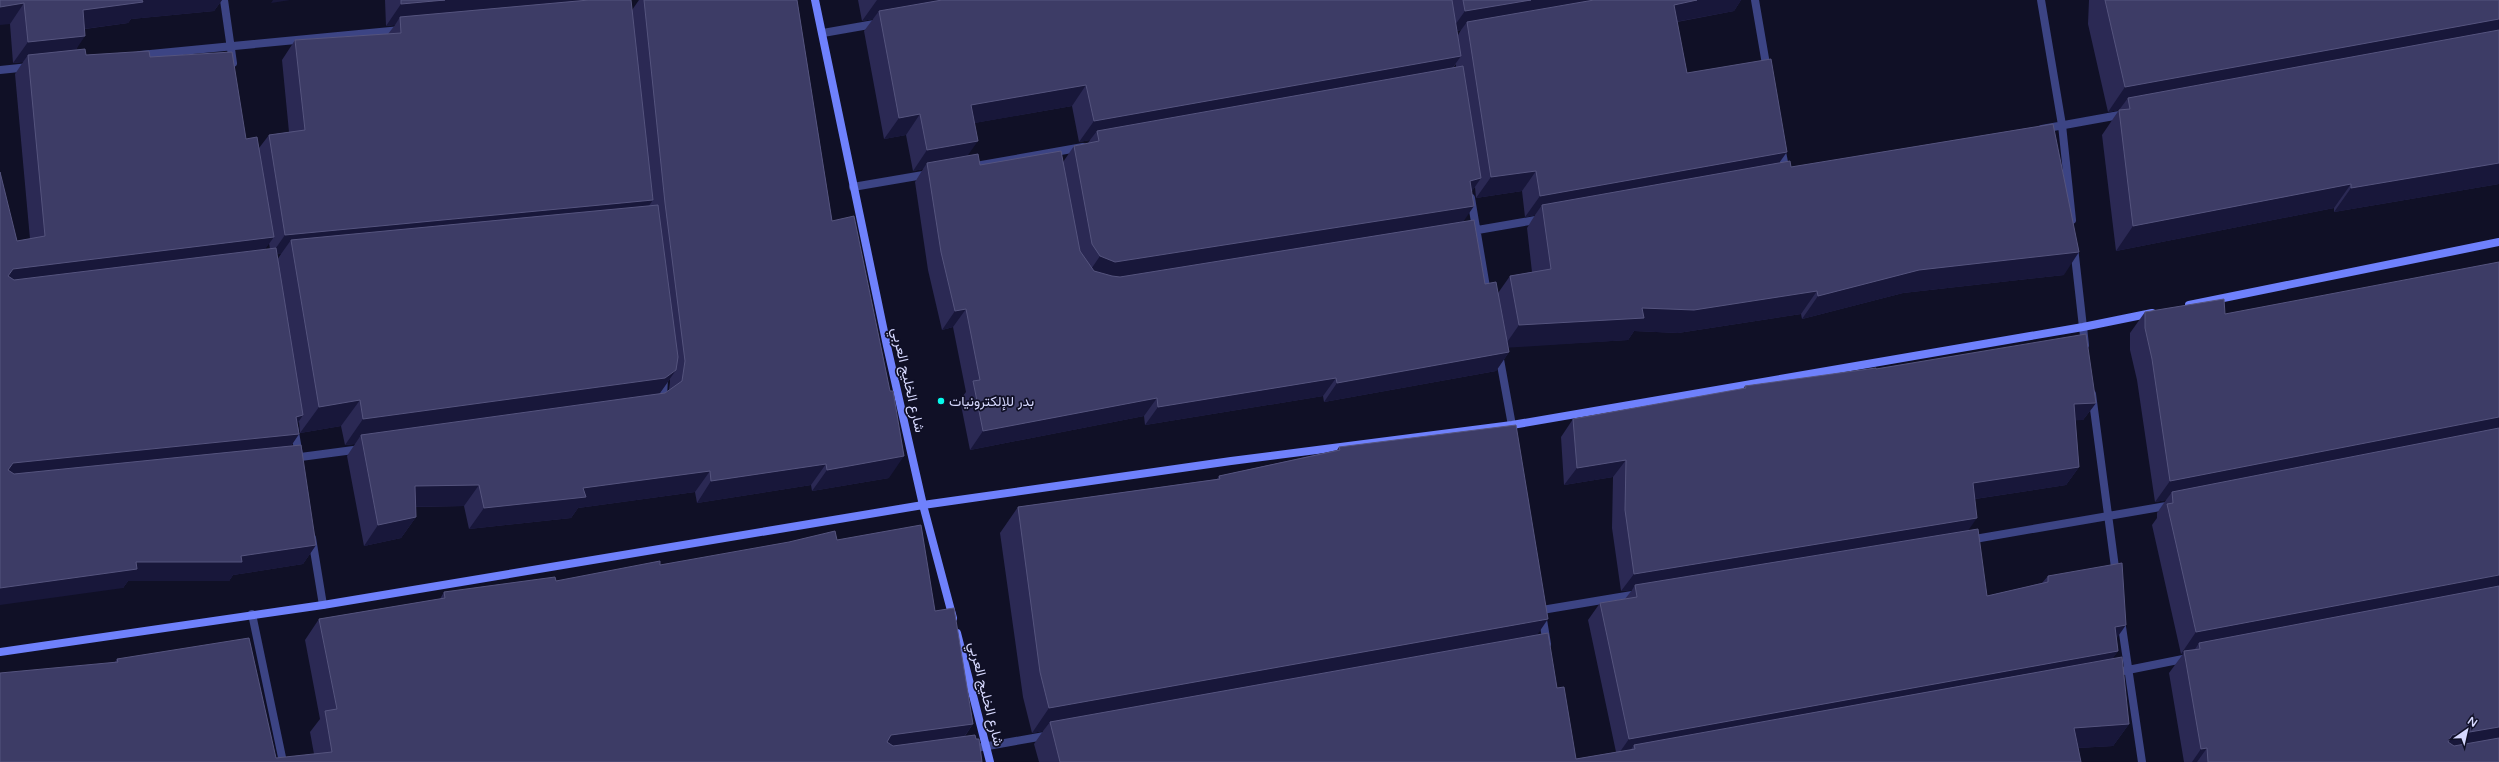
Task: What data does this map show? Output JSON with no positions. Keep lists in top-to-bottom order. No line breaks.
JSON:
{"streets":{"street":["شارع الخليج العربي"]},"places":["بدر للإلكترونيات"],"north":"top right"}
